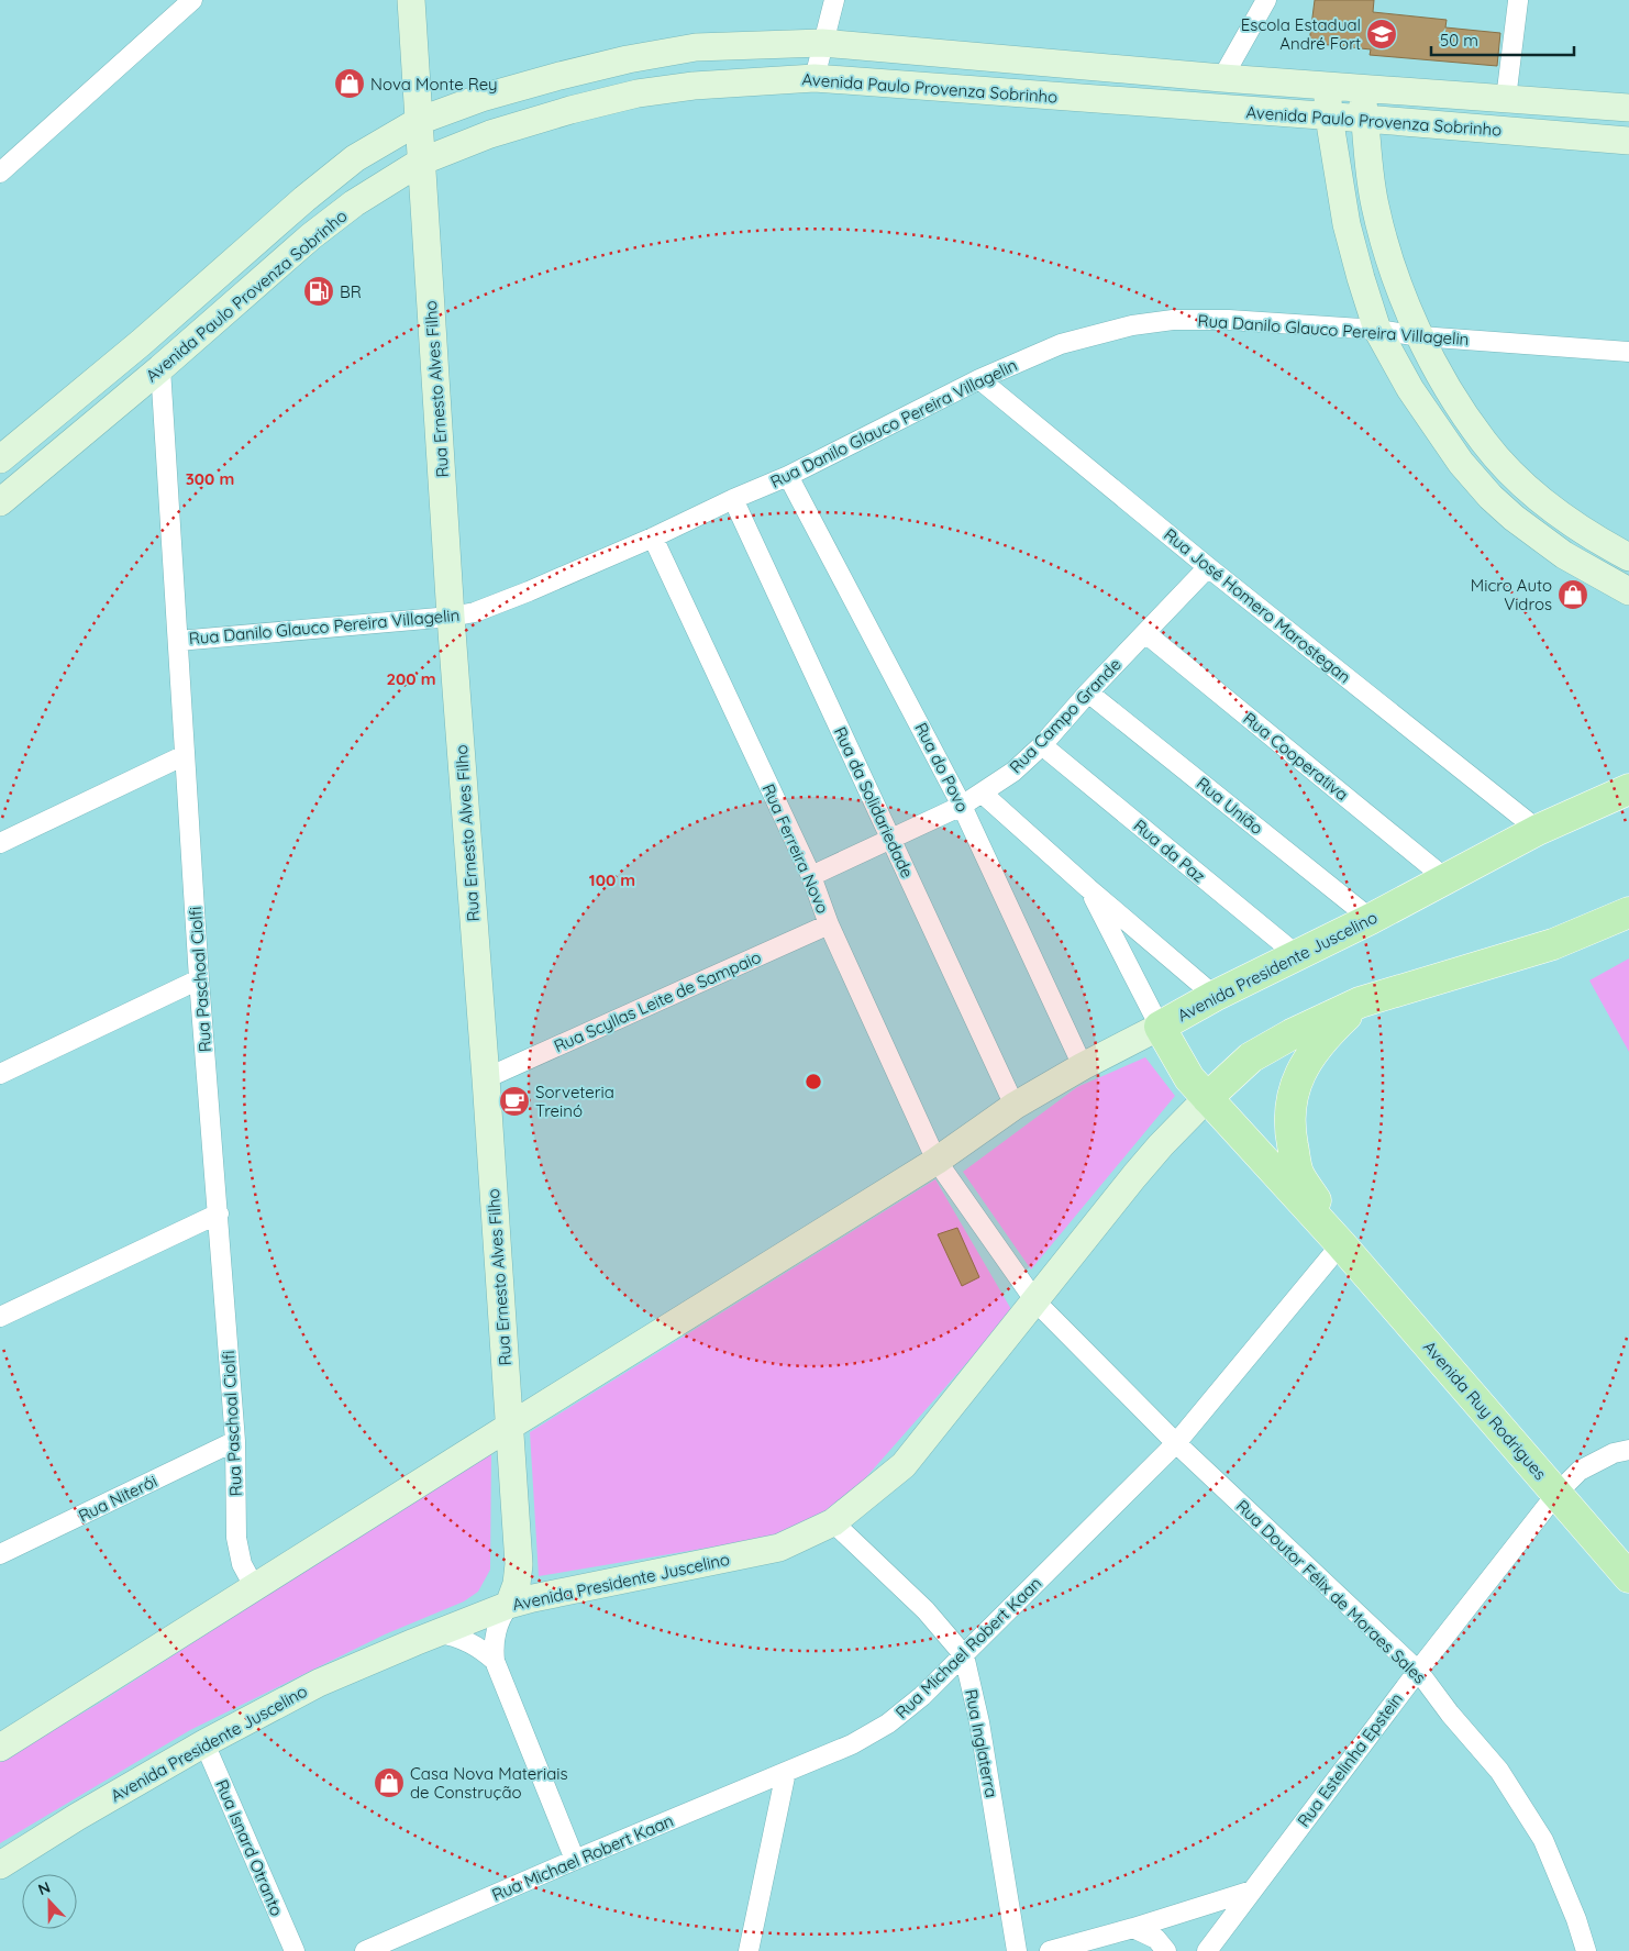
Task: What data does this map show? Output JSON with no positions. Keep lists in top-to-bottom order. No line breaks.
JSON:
{"streets":{"main road":["Avenida Paulo Provenza Sobrinho","Rua Ernesto Alves Filho","Avenida Presidente Juscelino","Avenida Ruy Rodrigues"],"street":["Rua Danilo Glauco Pereira Villagelin","Rua José Homero Marostegan","Rua Campo Grande","Rua Cooperativa","Rua do Povo","Rua da Solidariedade","Rua União","Rua Ferreira Novo","Rua da Paz","Rua Paschoal Ciolfi","Rua Scyllas Leite de Sampaio","Rua Niterói","Rua Doutor Félix de Moraes Sales","Rua Michael Robert Kaan","Rua Inglaterra","Rua Estelinha Epstein","Rua Isnard Otranto"]},"crossings":[["Avenida Paulo Provenza Sobrinho","Rua Ernesto Alves Filho"],["Avenida Paulo Provenza Sobrinho","Rua Paschoal Ciolfi"],["Rua Danilo Glauco Pereira Villagelin","Rua Ernesto Alves Filho"],["Rua Danilo Glauco Pereira Villagelin","Rua José Homero Marostegan"],["Rua Danilo Glauco Pereira Villagelin","Rua do Povo"],["Rua Danilo Glauco Pereira Villagelin","Rua da Solidariedade"],["Rua Danilo Glauco Pereira Villagelin","Rua Ferreira Novo"],["Rua Danilo Glauco Pereira Villagelin","Rua Paschoal Ciolfi"],["Rua Ernesto Alves Filho","Avenida Presidente Juscelino"],["Rua Ernesto Alves Filho","Rua Scyllas Leite de Sampaio"],["Rua Ernesto Alves Filho","Rua Michael Robert Kaan"],["Rua José Homero Marostegan","Rua Campo Grande"],["Rua José Homero Marostegan","Avenida Presidente Juscelino"],["Rua Campo Grande","Rua Cooperativa"],["Rua Campo Grande","Rua do Povo"],["Rua Campo Grande","Rua da Solidariedade"],["Rua Campo Grande","Rua União"],["Rua Campo Grande","Rua Ferreira Novo"],["Rua Campo Grande","Rua da Paz"],["Rua Cooperativa","Avenida Presidente Juscelino"],["Rua do Povo","Avenida Presidente Juscelino"],["Rua da Solidariedade","Avenida Presidente Juscelino"],["Rua União","Avenida Presidente Juscelino"],["Rua Ferreira Novo","Avenida Presidente Juscelino"],["Rua Ferreira Novo","Rua Scyllas Leite de Sampaio"],["Rua da Paz","Avenida Presidente Juscelino"],["Avenida Presidente Juscelino","Rua Paschoal Ciolfi"],["Avenida Presidente Juscelino","Avenida Ruy Rodrigues"],["Avenida Presidente Juscelino","Rua Doutor Félix de Moraes Sales"],["Avenida Presidente Juscelino","Rua Inglaterra"],["Avenida Presidente Juscelino","Rua Isnard Otranto"],["Rua Paschoal Ciolfi","Rua Niterói"],["Avenida Ruy Rodrigues","Rua Michael Robert Kaan"],["Avenida Ruy Rodrigues","Rua Estelinha Epstein"],["Rua Doutor Félix de Moraes Sales","Rua Michael Robert Kaan"],["Rua Doutor Félix de Moraes Sales","Rua Estelinha Epstein"],["Rua Michael Robert Kaan","Rua Inglaterra"]],"places":{"school or university":["Escola Estadual André Fort"],"shop":["Nova Monte Rey","Micro Auto Vidros","Casa Nova Materiais de Construção"],"fuel station":["BR"],"cafe":["Sorveteria Treinó"]},"scale_bar":"50 m","north":"top","rings":["300 m","200 m","100 m"]}
